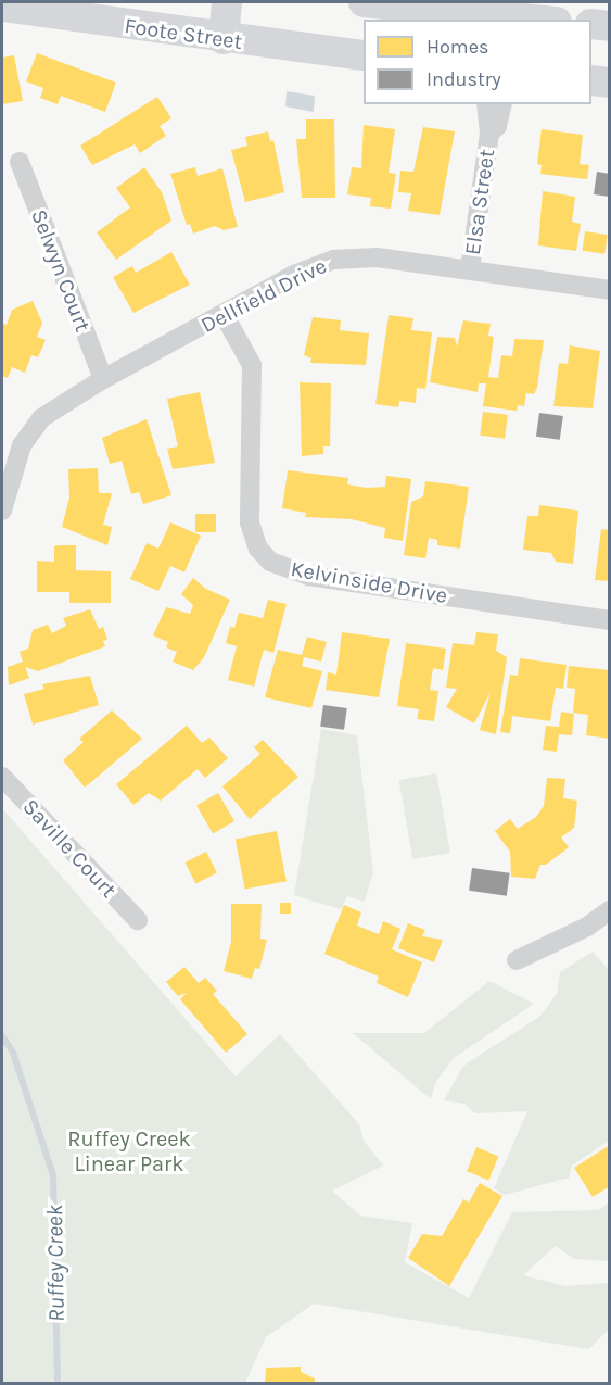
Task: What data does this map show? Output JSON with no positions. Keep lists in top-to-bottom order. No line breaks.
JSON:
{"streets":{"main road":["Foote Street"],"street":["Elsa Street","Selwyn Court","Dellfield Drive","Kelvinside Drive","Saville Court"]},"crossings":[["Elsa Street","Dellfield Drive"],["Selwyn Court","Dellfield Drive"],["Dellfield Drive","Kelvinside Drive"]],"water":["Ruffey Creek"],"parks":["Ruffey Creek Linear Park"],"legend":["Homes","Industry"]}
